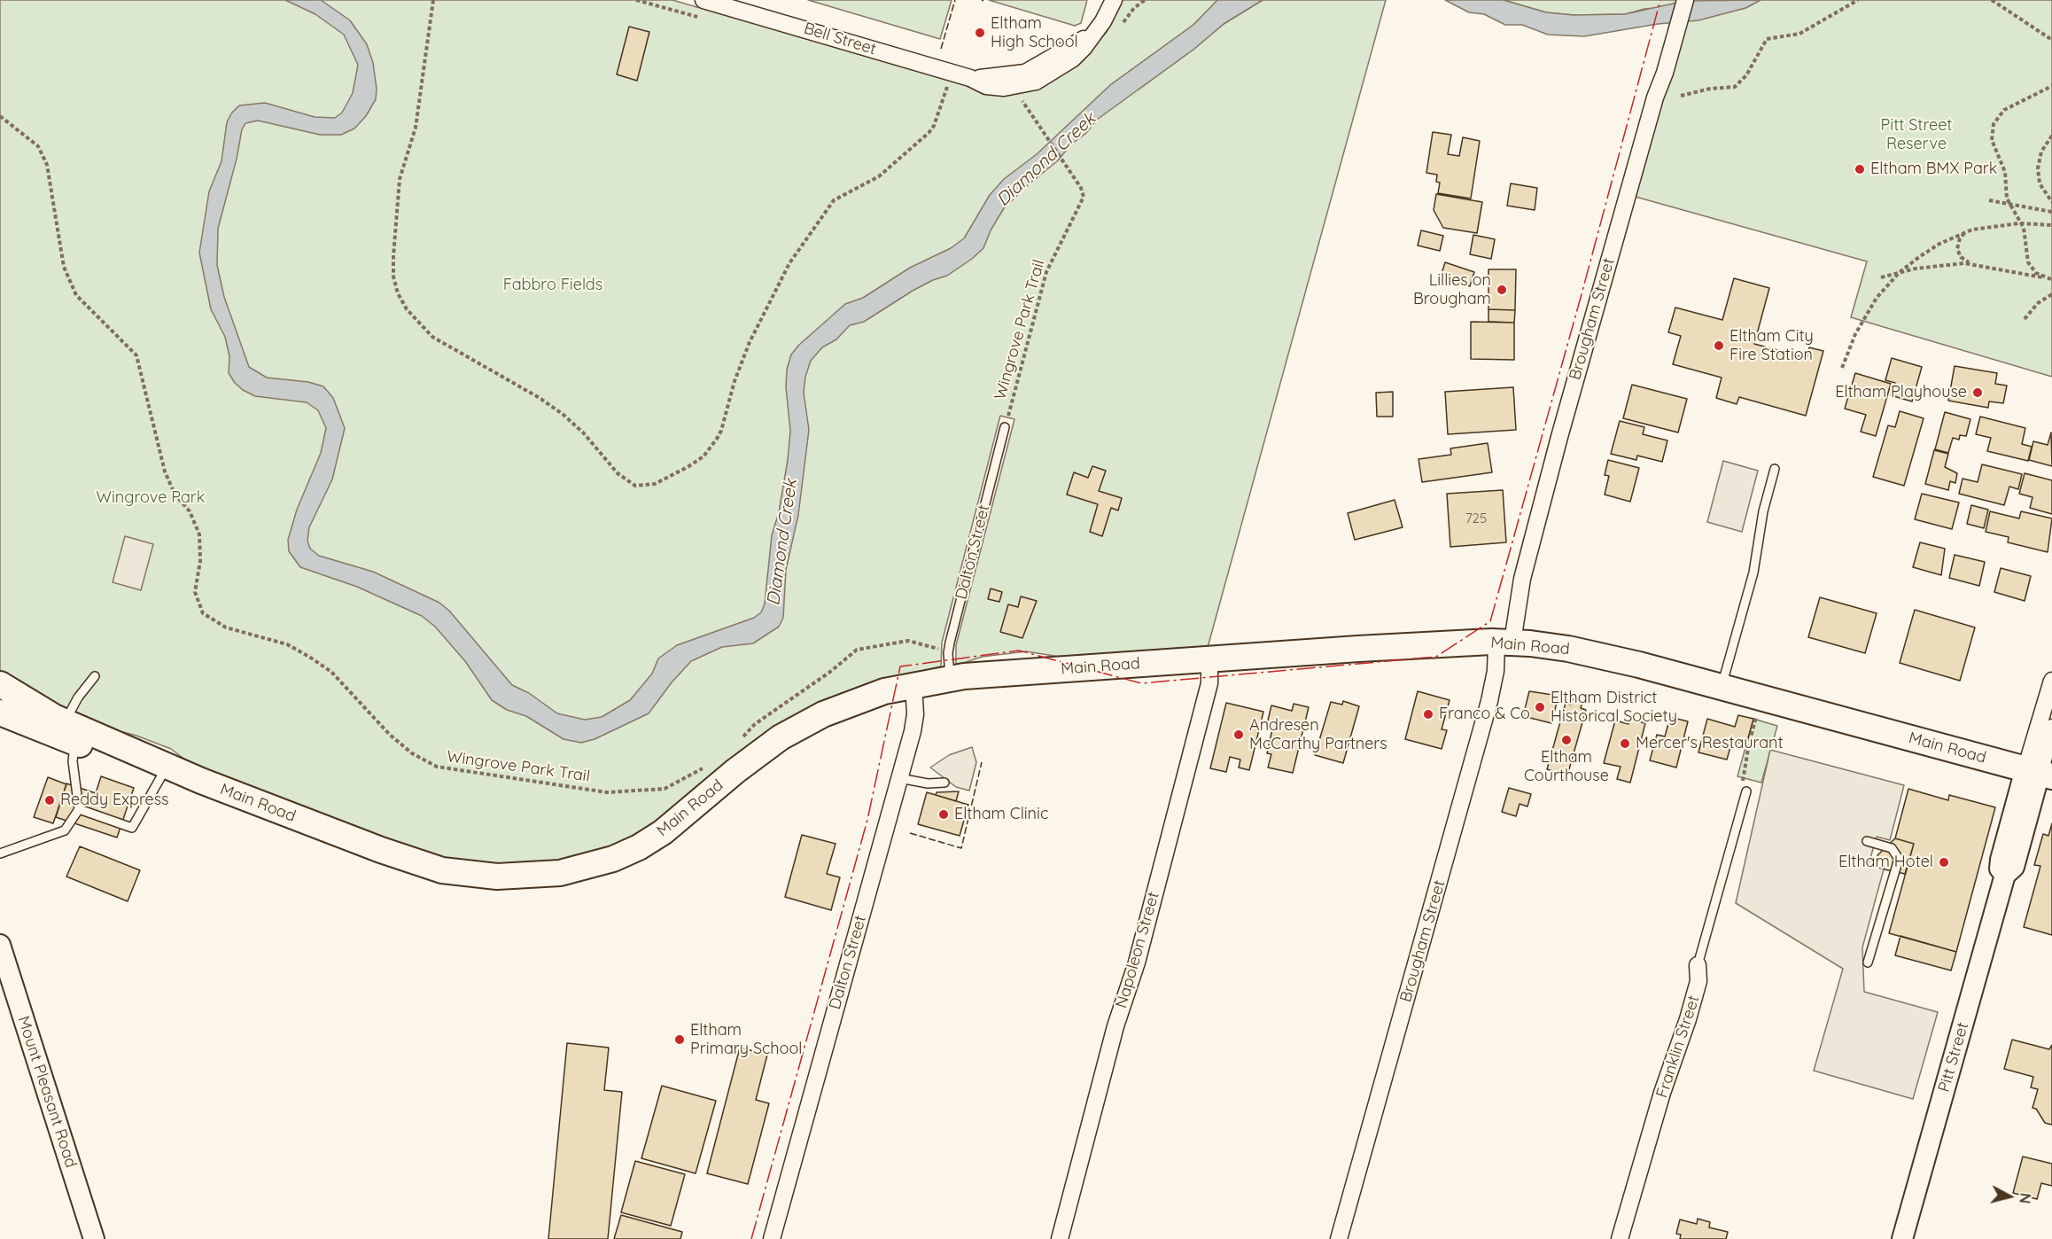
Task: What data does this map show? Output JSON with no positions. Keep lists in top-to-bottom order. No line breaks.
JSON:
{"streets":{"main road":["Main Road"],"street":["Bell Street","Brougham Street","Dalton Street","Napoleon Street","Franklin Street","Pitt Street","Mount Pleasant Road"],"path":["Wingrove Park Trail"]},"crossings":[["Brougham Street","Main Road"],["Wingrove Park Trail","Dalton Street"],["Dalton Street","Main Road"],["Main Road","Napoleon Street"],["Main Road","Pitt Street"]],"water":["Diamond Creek"],"parks":["Pitt Street Reserve","Fabbro Fields","Wingrove Park"],"places":["Eltham High School","Eltham BMX Park","Lillies on Brougham","Eltham City Fire Station","Eltham Playhouse","Eltham District Historical Society","Franco & Co","Andresen McCarthy Partners","Eltham Courthouse","Mercer's Restaurant","Reddy Express","Eltham Clinic","Eltham Hotel","Eltham Primary School"],"house_numbers":["725"],"north":"right"}
